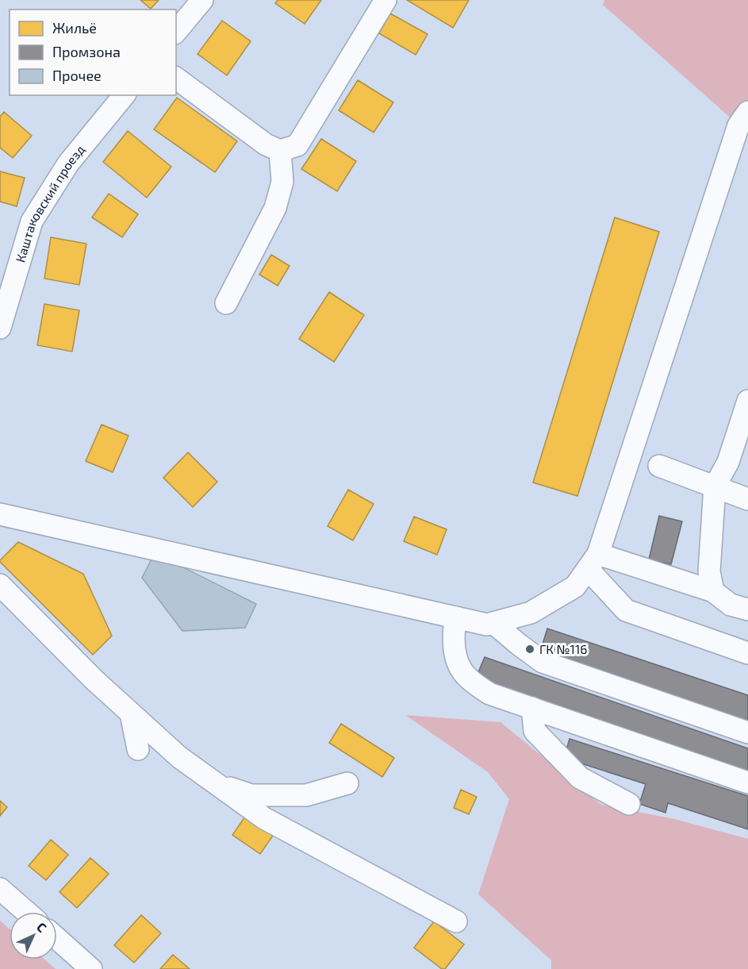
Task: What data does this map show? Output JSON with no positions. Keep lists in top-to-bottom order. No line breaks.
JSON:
{"streets":{"street":["Каштаковский проезд"]},"places":["ГК №116"],"legend":["Жильё","Промзона","Прочее"],"north":"top right"}
